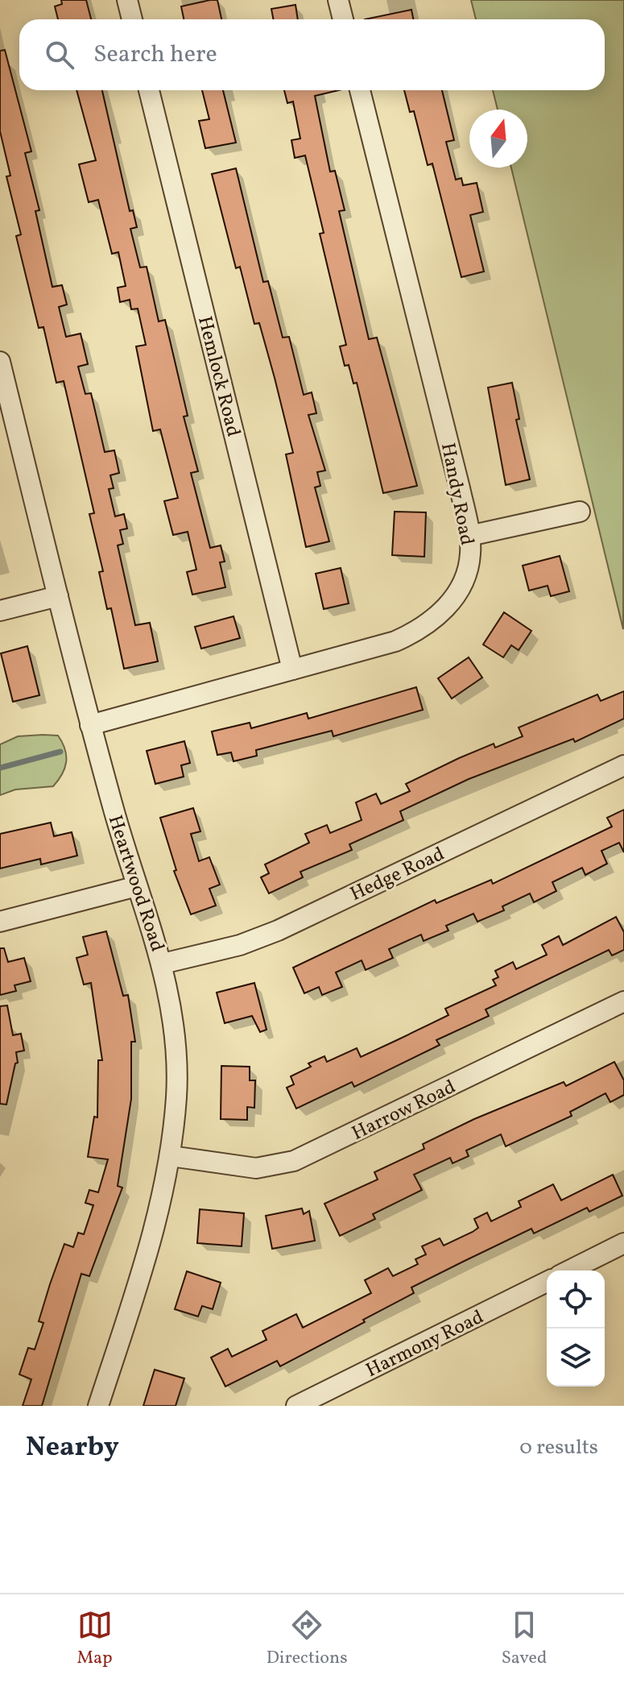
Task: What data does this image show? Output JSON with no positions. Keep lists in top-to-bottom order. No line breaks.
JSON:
{"streets":{"street":["Hemlock Road","Handy Road","Hedge Road","Heartwood Road","Harrow Road","Harmony Road"]},"crossings":[["Hemlock Road","Handy Road"],["Handy Road","Heartwood Road"],["Hedge Road","Heartwood Road"],["Heartwood Road","Harrow Road"]],"north":"top","page":{"search":"Search here","heading":["Nearby","0 results"],"nav":["Map","Directions","Saved"]}}
